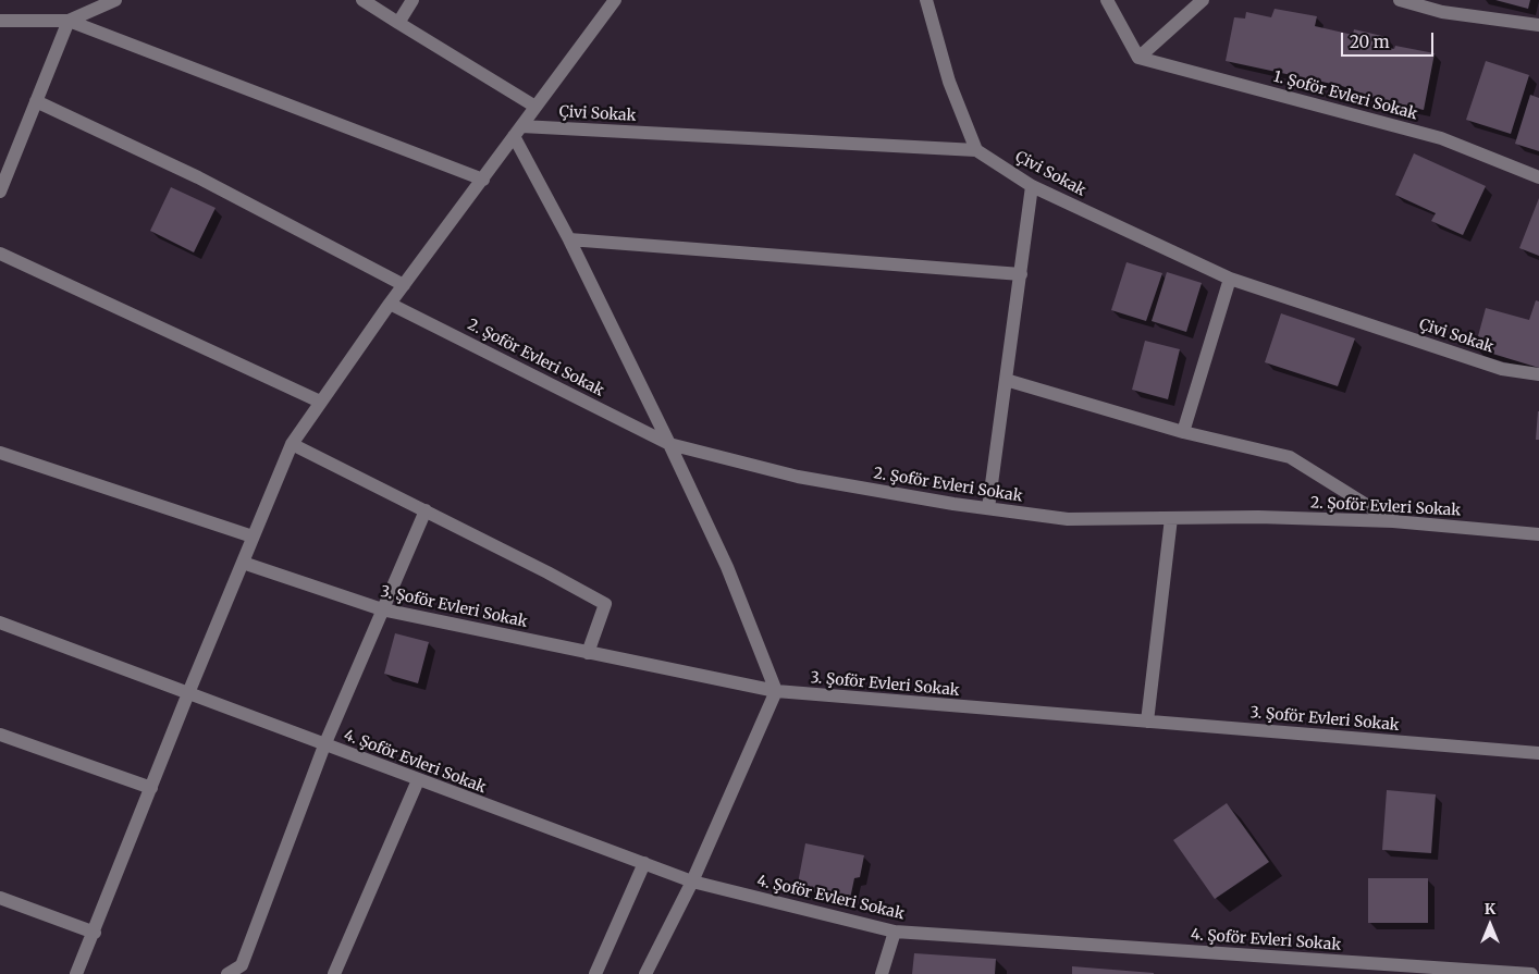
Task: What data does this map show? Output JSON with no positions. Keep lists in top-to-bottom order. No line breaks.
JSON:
{"streets":{"street":["1. Şoför Evleri Sokak","Çivi Sokak","2. Şoför Evleri Sokak","3. Şoför Evleri Sokak","4. Şoför Evleri Sokak"]},"scale_bar":"20 m","north":"top"}
